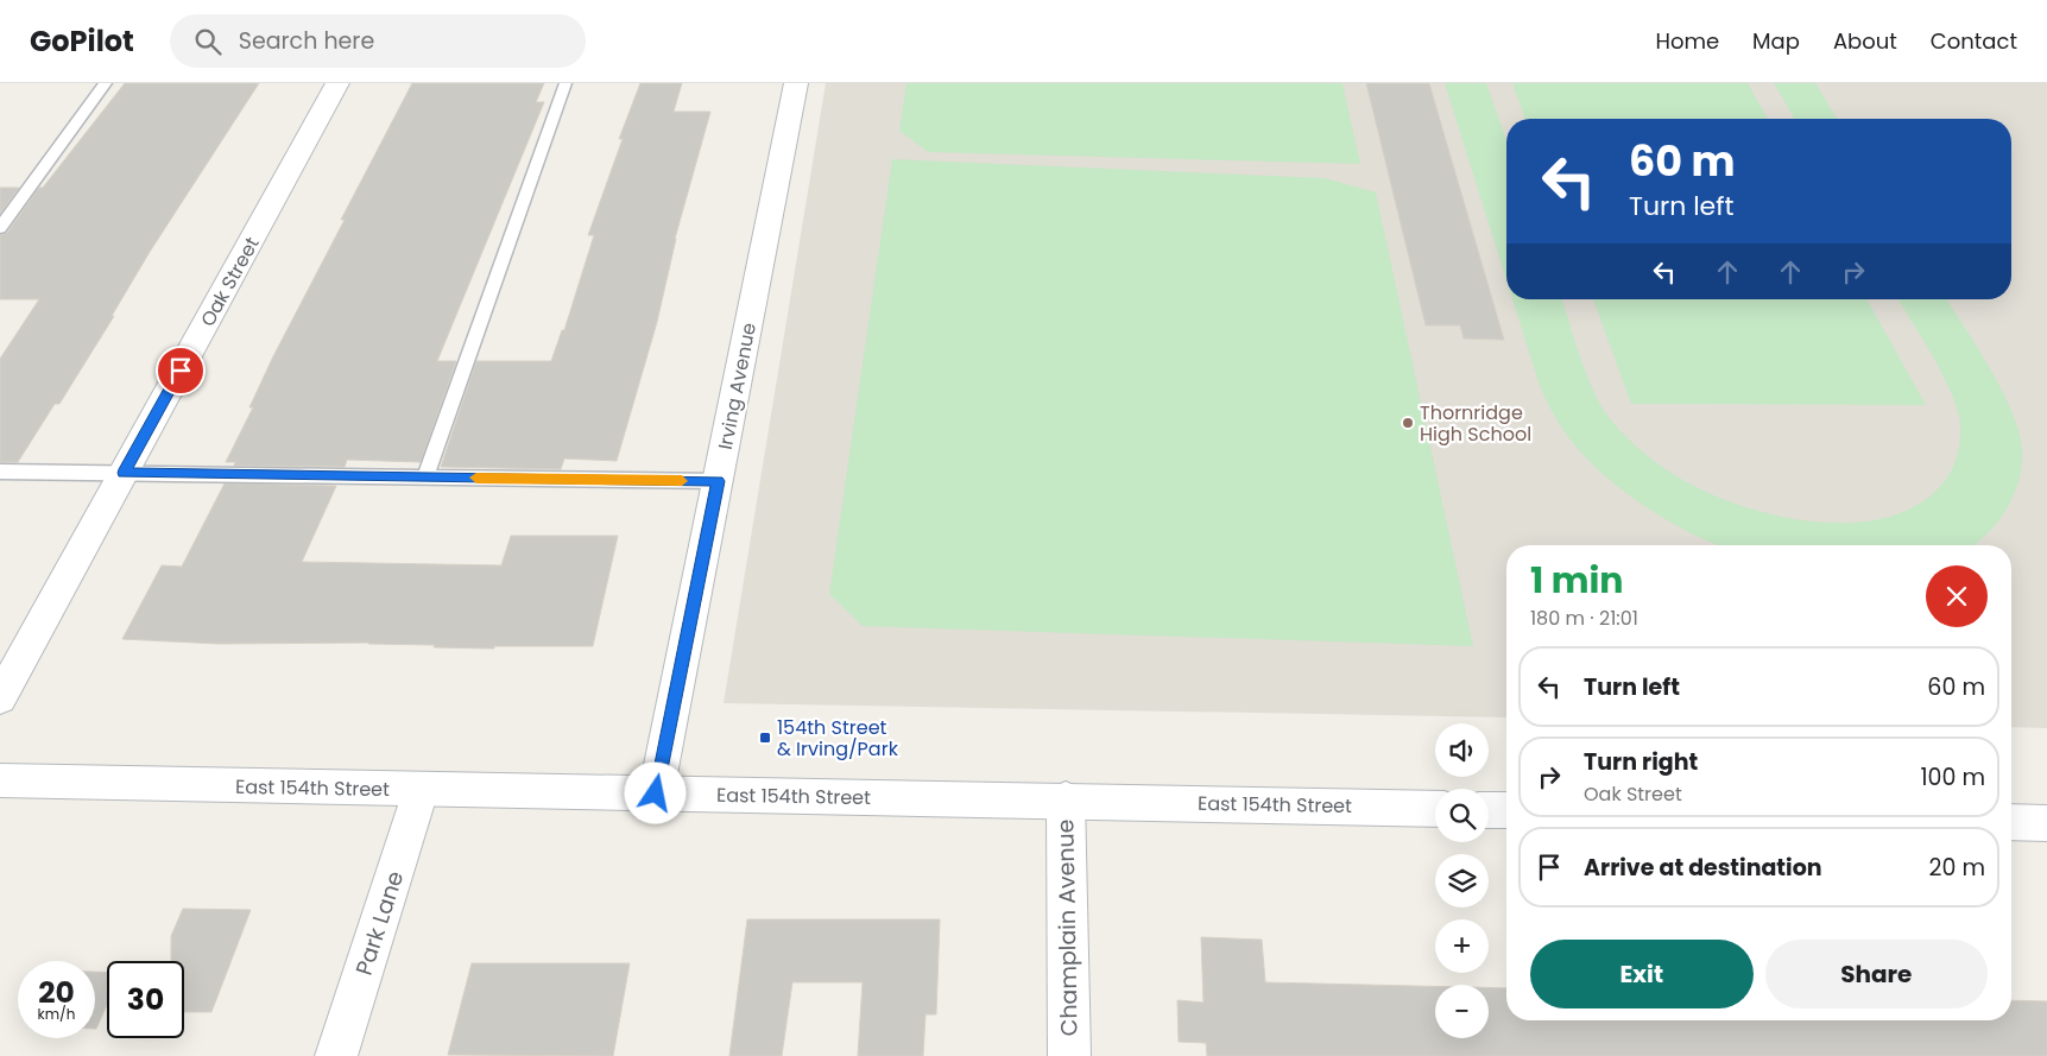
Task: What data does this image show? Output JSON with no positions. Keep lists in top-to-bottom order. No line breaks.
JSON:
{"streets":{"street":["Oak Street","Irving Avenue","East 154th Street","Park Lane","Champlain Avenue"]},"crossings":[["Irving Avenue","East 154th Street"],["East 154th Street","Park Lane"],["East 154th Street","Champlain Avenue"]],"places":{"other":["Thornridge High School"],"transit":["154th Street & Irving/Park"]},"page":{"header":"GoPilot","search":"Search here","nav":["Home","Map","About","Contact"],"turn":["60 m","Turn left"],"heading":["1 min","180 m · 21:01"],"list":[{"name":"Turn left","value":"60 m"},{"name":"Turn right","note":"Oak Street","value":"100 m"},{"name":"Arrive at destination","value":"20 m"}],"map_buttons":["+","−"],"buttons":["Exit","Share"],"speed":"20 km/h","limit":"30"}}
